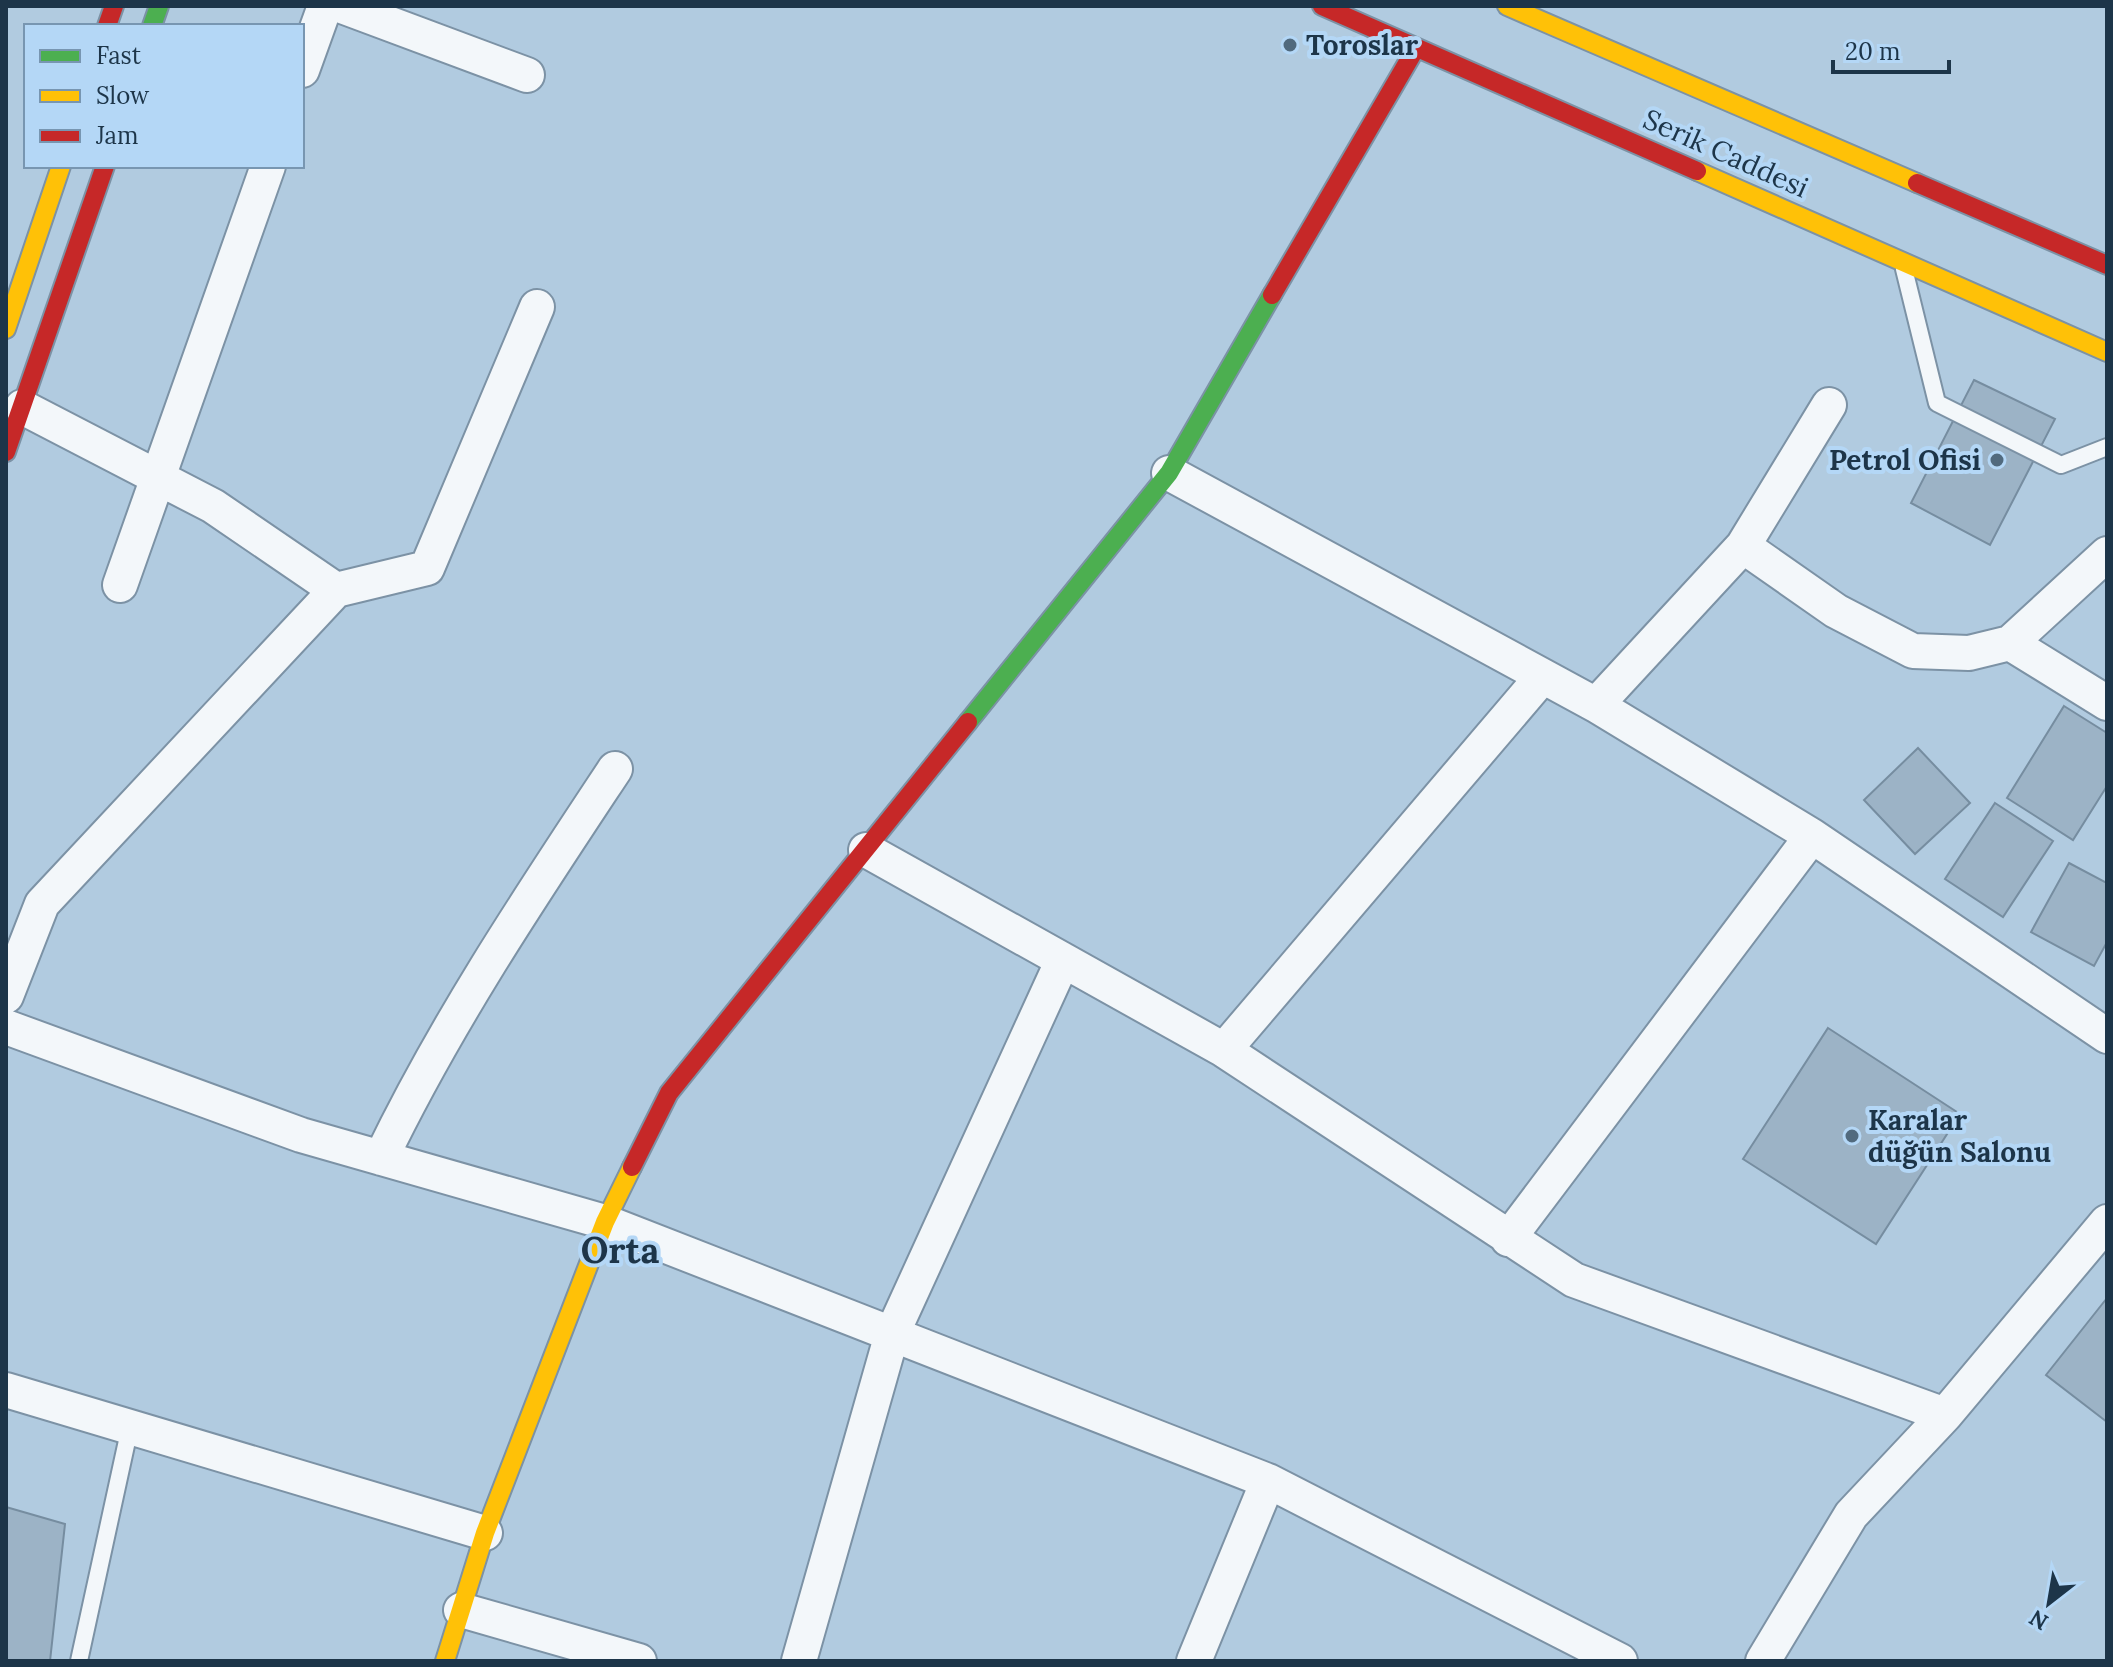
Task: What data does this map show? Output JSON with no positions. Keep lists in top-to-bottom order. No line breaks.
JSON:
{"streets":{"main road":["Serik Caddesi"]},"districts":["Orta"],"places":["Toroslar","Petrol Ofisi","Karalar düğün Salonu"],"legend":["Fast","Slow","Jam"],"scale_bar":"20 m","north":"bottom left"}
